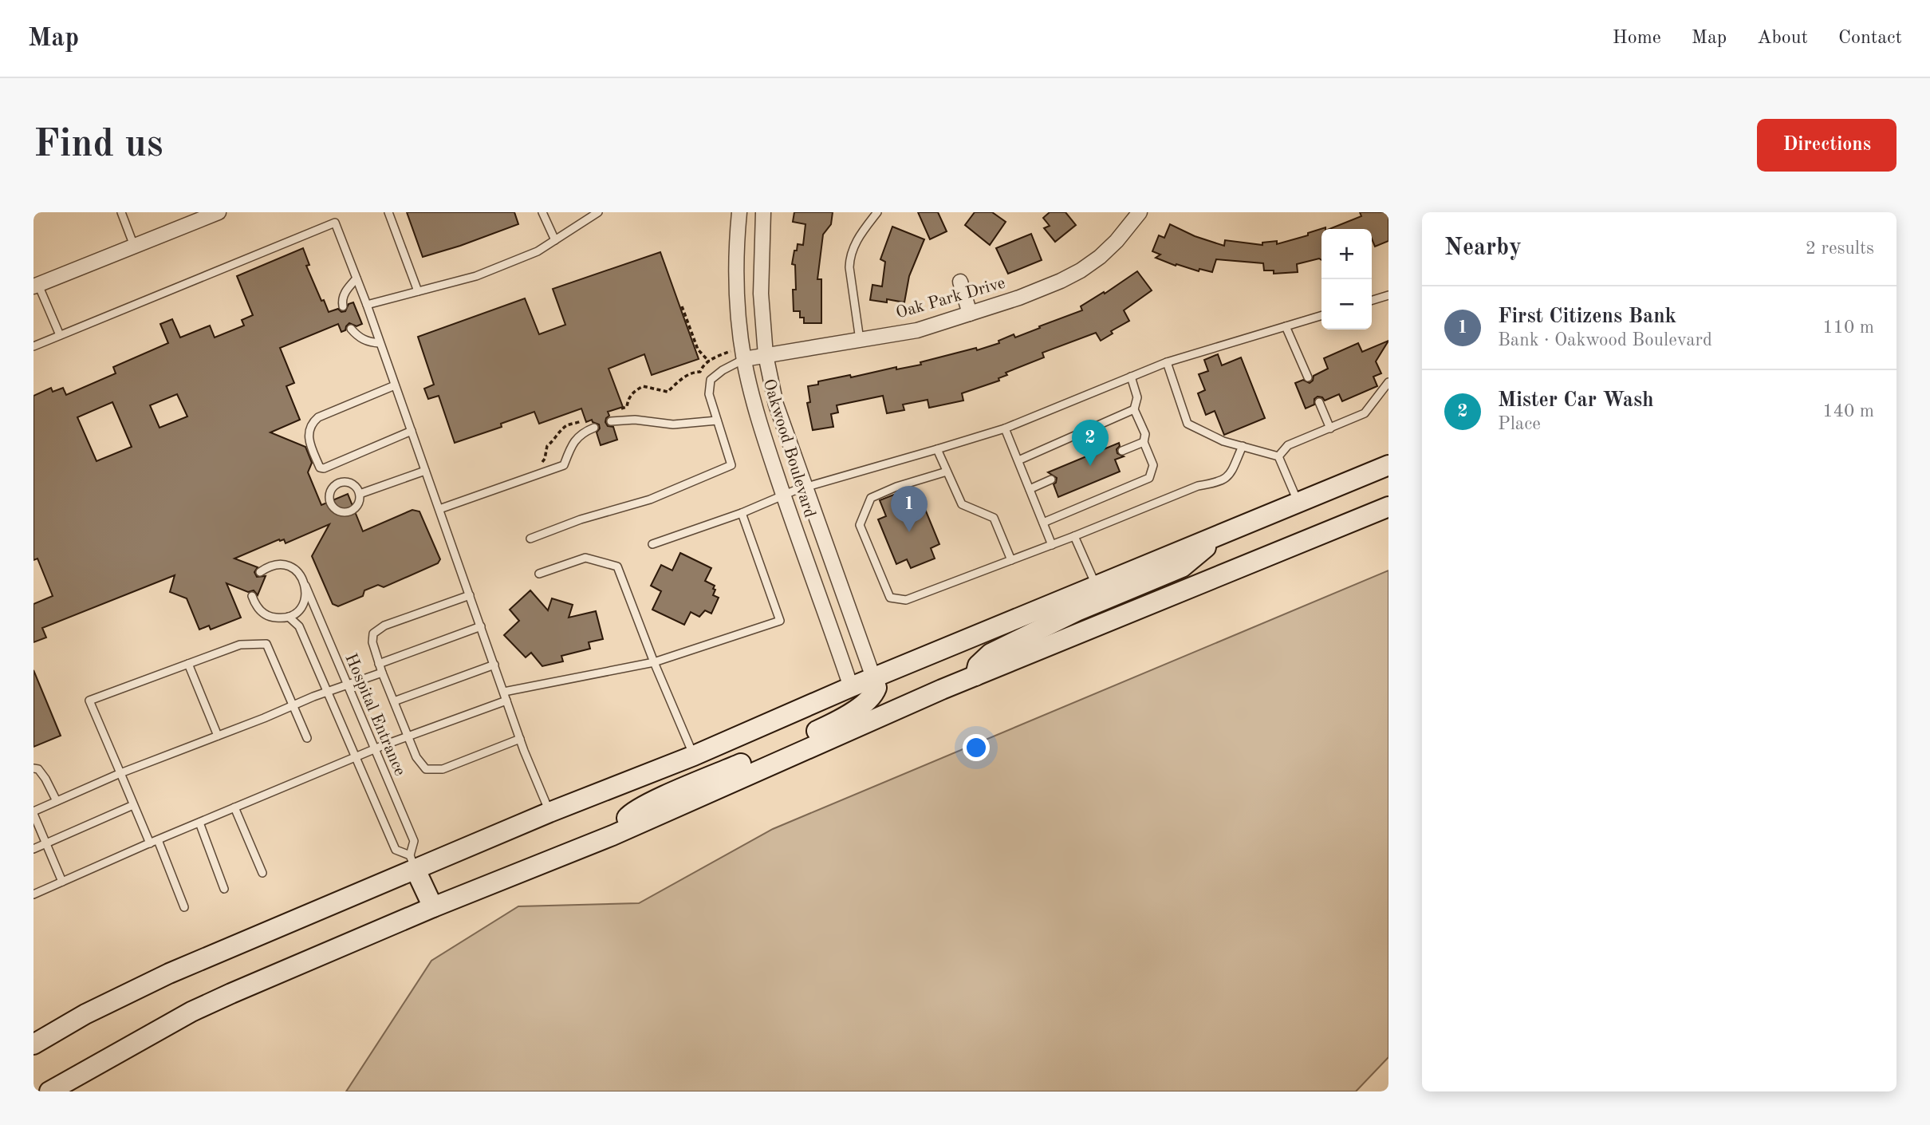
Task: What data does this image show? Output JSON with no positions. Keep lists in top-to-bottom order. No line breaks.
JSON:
{"streets":{"street":["Oak Park Drive","Oakwood Boulevard"],"lane":["Hospital Entrance"]},"crossings":[["Oak Park Drive","Oakwood Boulevard"]],"page":{"header":"Map","nav":["Home","Map","About","Contact"],"buttons":"Directions","title":"Find us","heading":["Nearby","2 results"],"map_buttons":["+","−"],"list":[{"mark":"1","name":"First Citizens Bank","note":"Bank · Oakwood Boulevard","value":"110 m"},{"mark":"2","name":"Mister Car Wash","note":"Place","value":"140 m"}],"pins":["2","1"]}}
